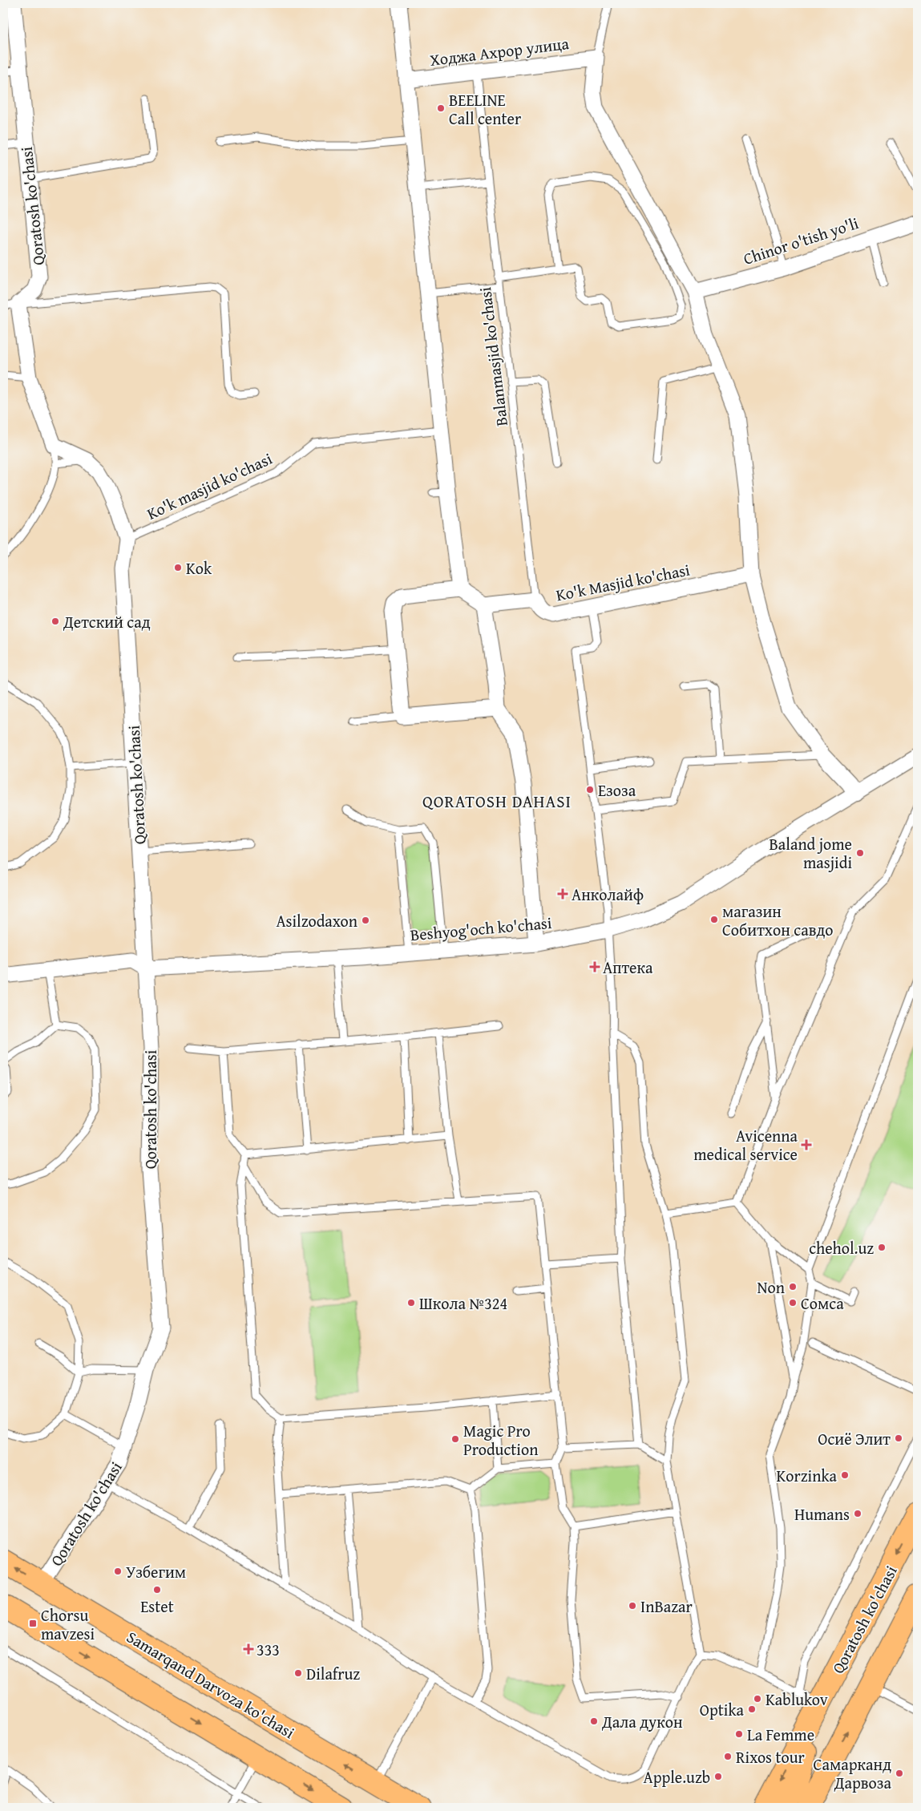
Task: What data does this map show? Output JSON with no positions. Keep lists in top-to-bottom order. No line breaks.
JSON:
{"streets":{"main road":["Qoratosh ko'chasi","Samarqand Darvoza ko'chasi"],"street":["Ходжа Ахрор улица","Chinor o'tish yo'li","Ko'k Masjid ko'chasi","Beshyog'och ko'chasi"],"lane":["Balanmasjid ko'chasi","Ko'k masjid ko'chasi"]},"crossings":[["Ходжа Ахрор улица","Balanmasjid ko'chasi"],["Qoratosh ko'chasi","Ko'k masjid ko'chasi"],["Qoratosh ko'chasi","Beshyog'och ko'chasi"],["Qoratosh ko'chasi","Samarqand Darvoza ko'chasi"],["Balanmasjid ko'chasi","Ko'k Masjid ko'chasi"]],"districts":["QORATOSH DAHASI"],"places":{"other":["BEELINE Call center","Kok","Детский сад","Езоза","Baland jome masjidi","магазин Собитхон савдо","Asilzodaxon","chehol.uz","Non","Школа №324","Сомса","Осиё Элит","Magic Pro Production","Korzinka","Humans","Узбегим","Estet","InBazar","Dilafruz","Kablukov","Optika","Дала дукон","La Femme","Rixos tour","Самарканд Дарвоза","Apple.uzb"],"health":["Анколайф","Аптека","Avicenna medical service","333"],"transit":["Chorsu mavzesi"]}}
